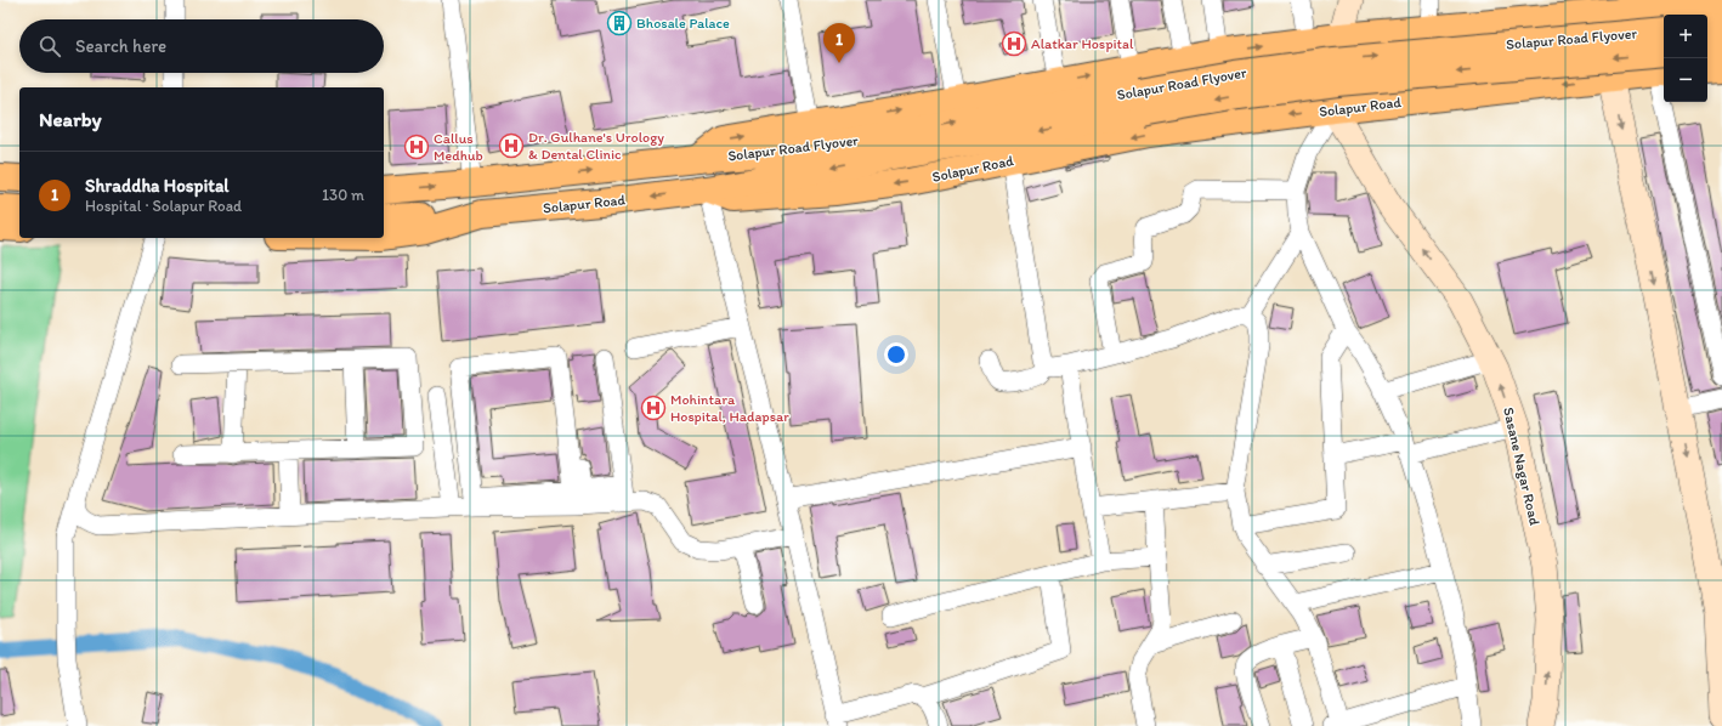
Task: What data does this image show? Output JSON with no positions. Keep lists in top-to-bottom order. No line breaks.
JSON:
{"streets":{"main road":["Solapur Road Flyover","Solapur Road"],"street":["Sasane Nagar Road"]},"crossings":[["Solapur Road Flyover","Solapur Road"],["Solapur Road","Sasane Nagar Road"]],"places":{"building":["Bhosale Palace"],"hospital":["Alatkar Hospital","Dr. Gulhane's Urology & Dental Clinic","Callus Medhub","Mohintara Hospital, Hadapsar"]},"page":{"map_buttons":["+","−"],"search":"Search here","pins":"1","heading":"Nearby","list":[{"mark":"1","name":"Shraddha Hospital","note":"Hospital · Solapur Road","value":"130 m"}]}}
